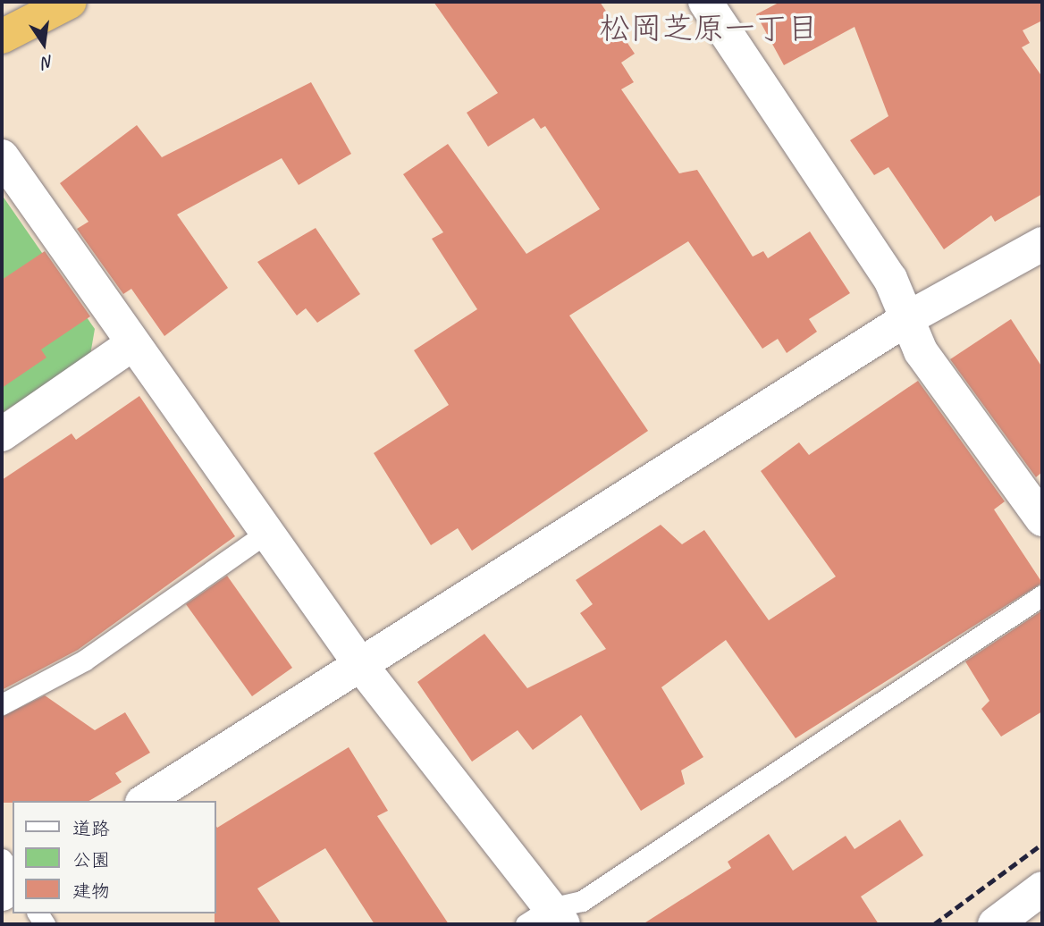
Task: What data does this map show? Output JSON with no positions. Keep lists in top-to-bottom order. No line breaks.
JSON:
{"districts":["松岡芝原一丁目"],"legend":["道路","公園","建物"],"north":"bottom"}
